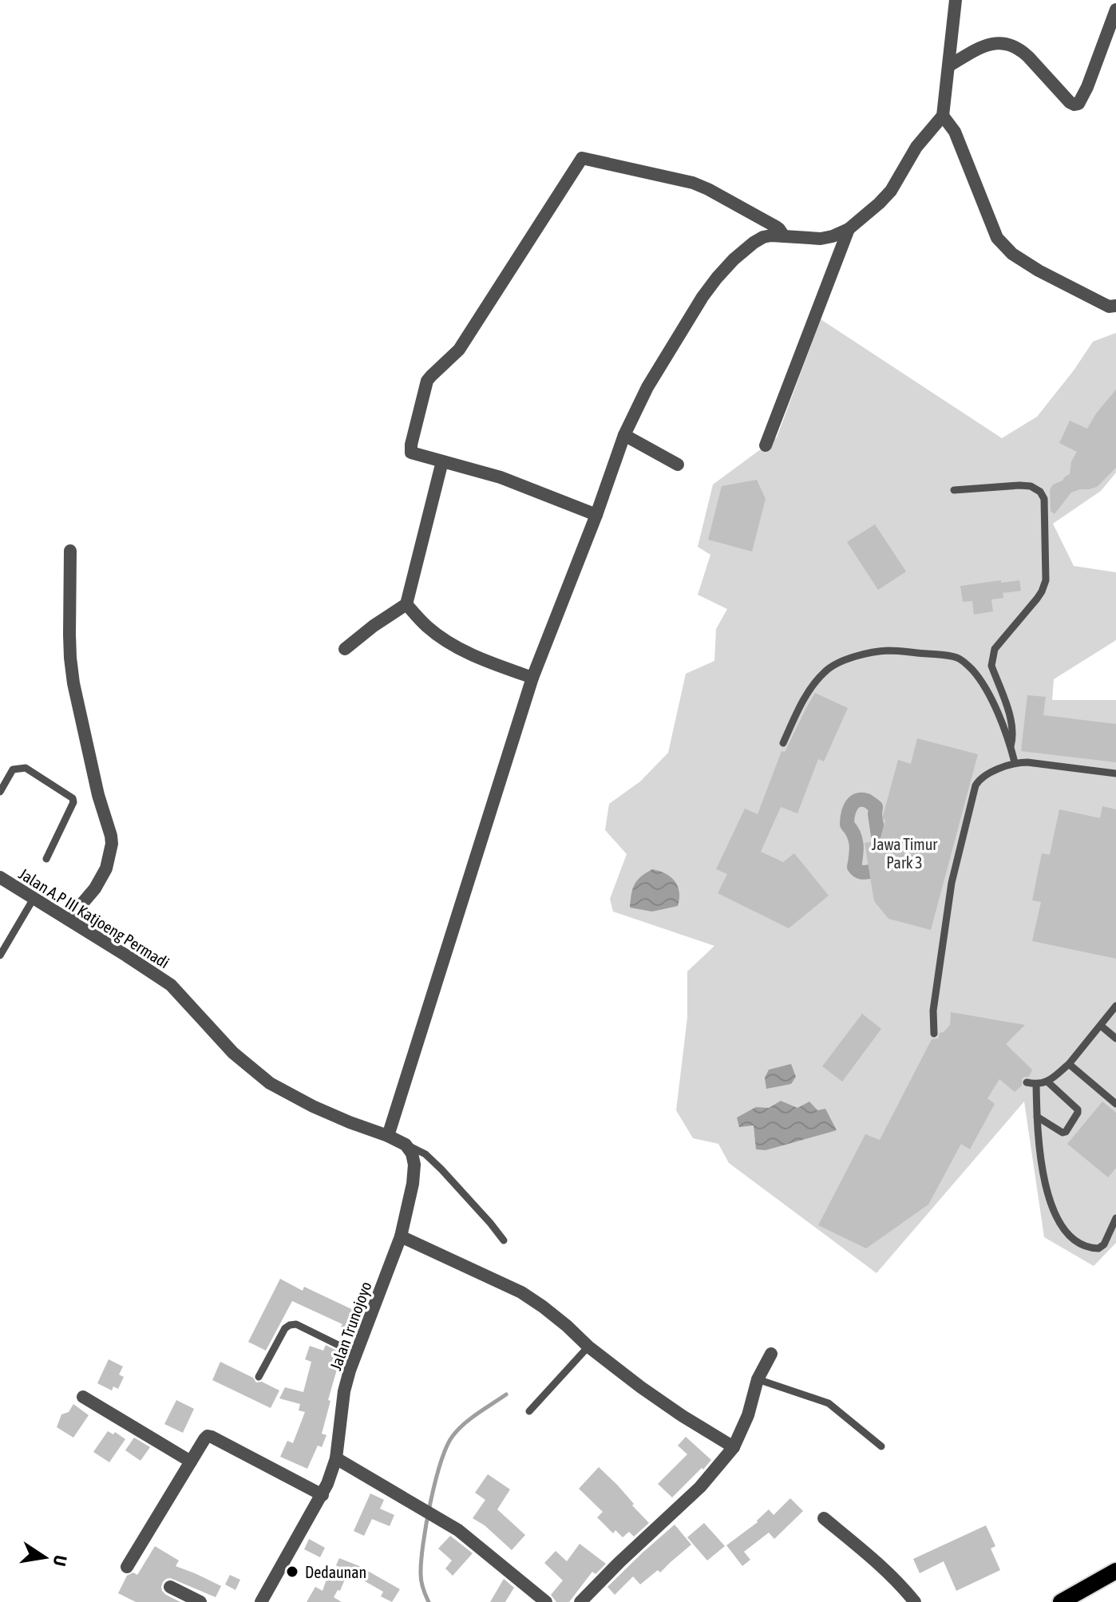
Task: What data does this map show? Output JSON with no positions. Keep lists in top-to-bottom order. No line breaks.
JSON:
{"streets":{"street":["Jalan A.P III Katjoeng Permadi","Jalan Trunojoyo"]},"parks":["Jawa Timur Park 3"],"places":["Dedaunan"],"north":"right"}
